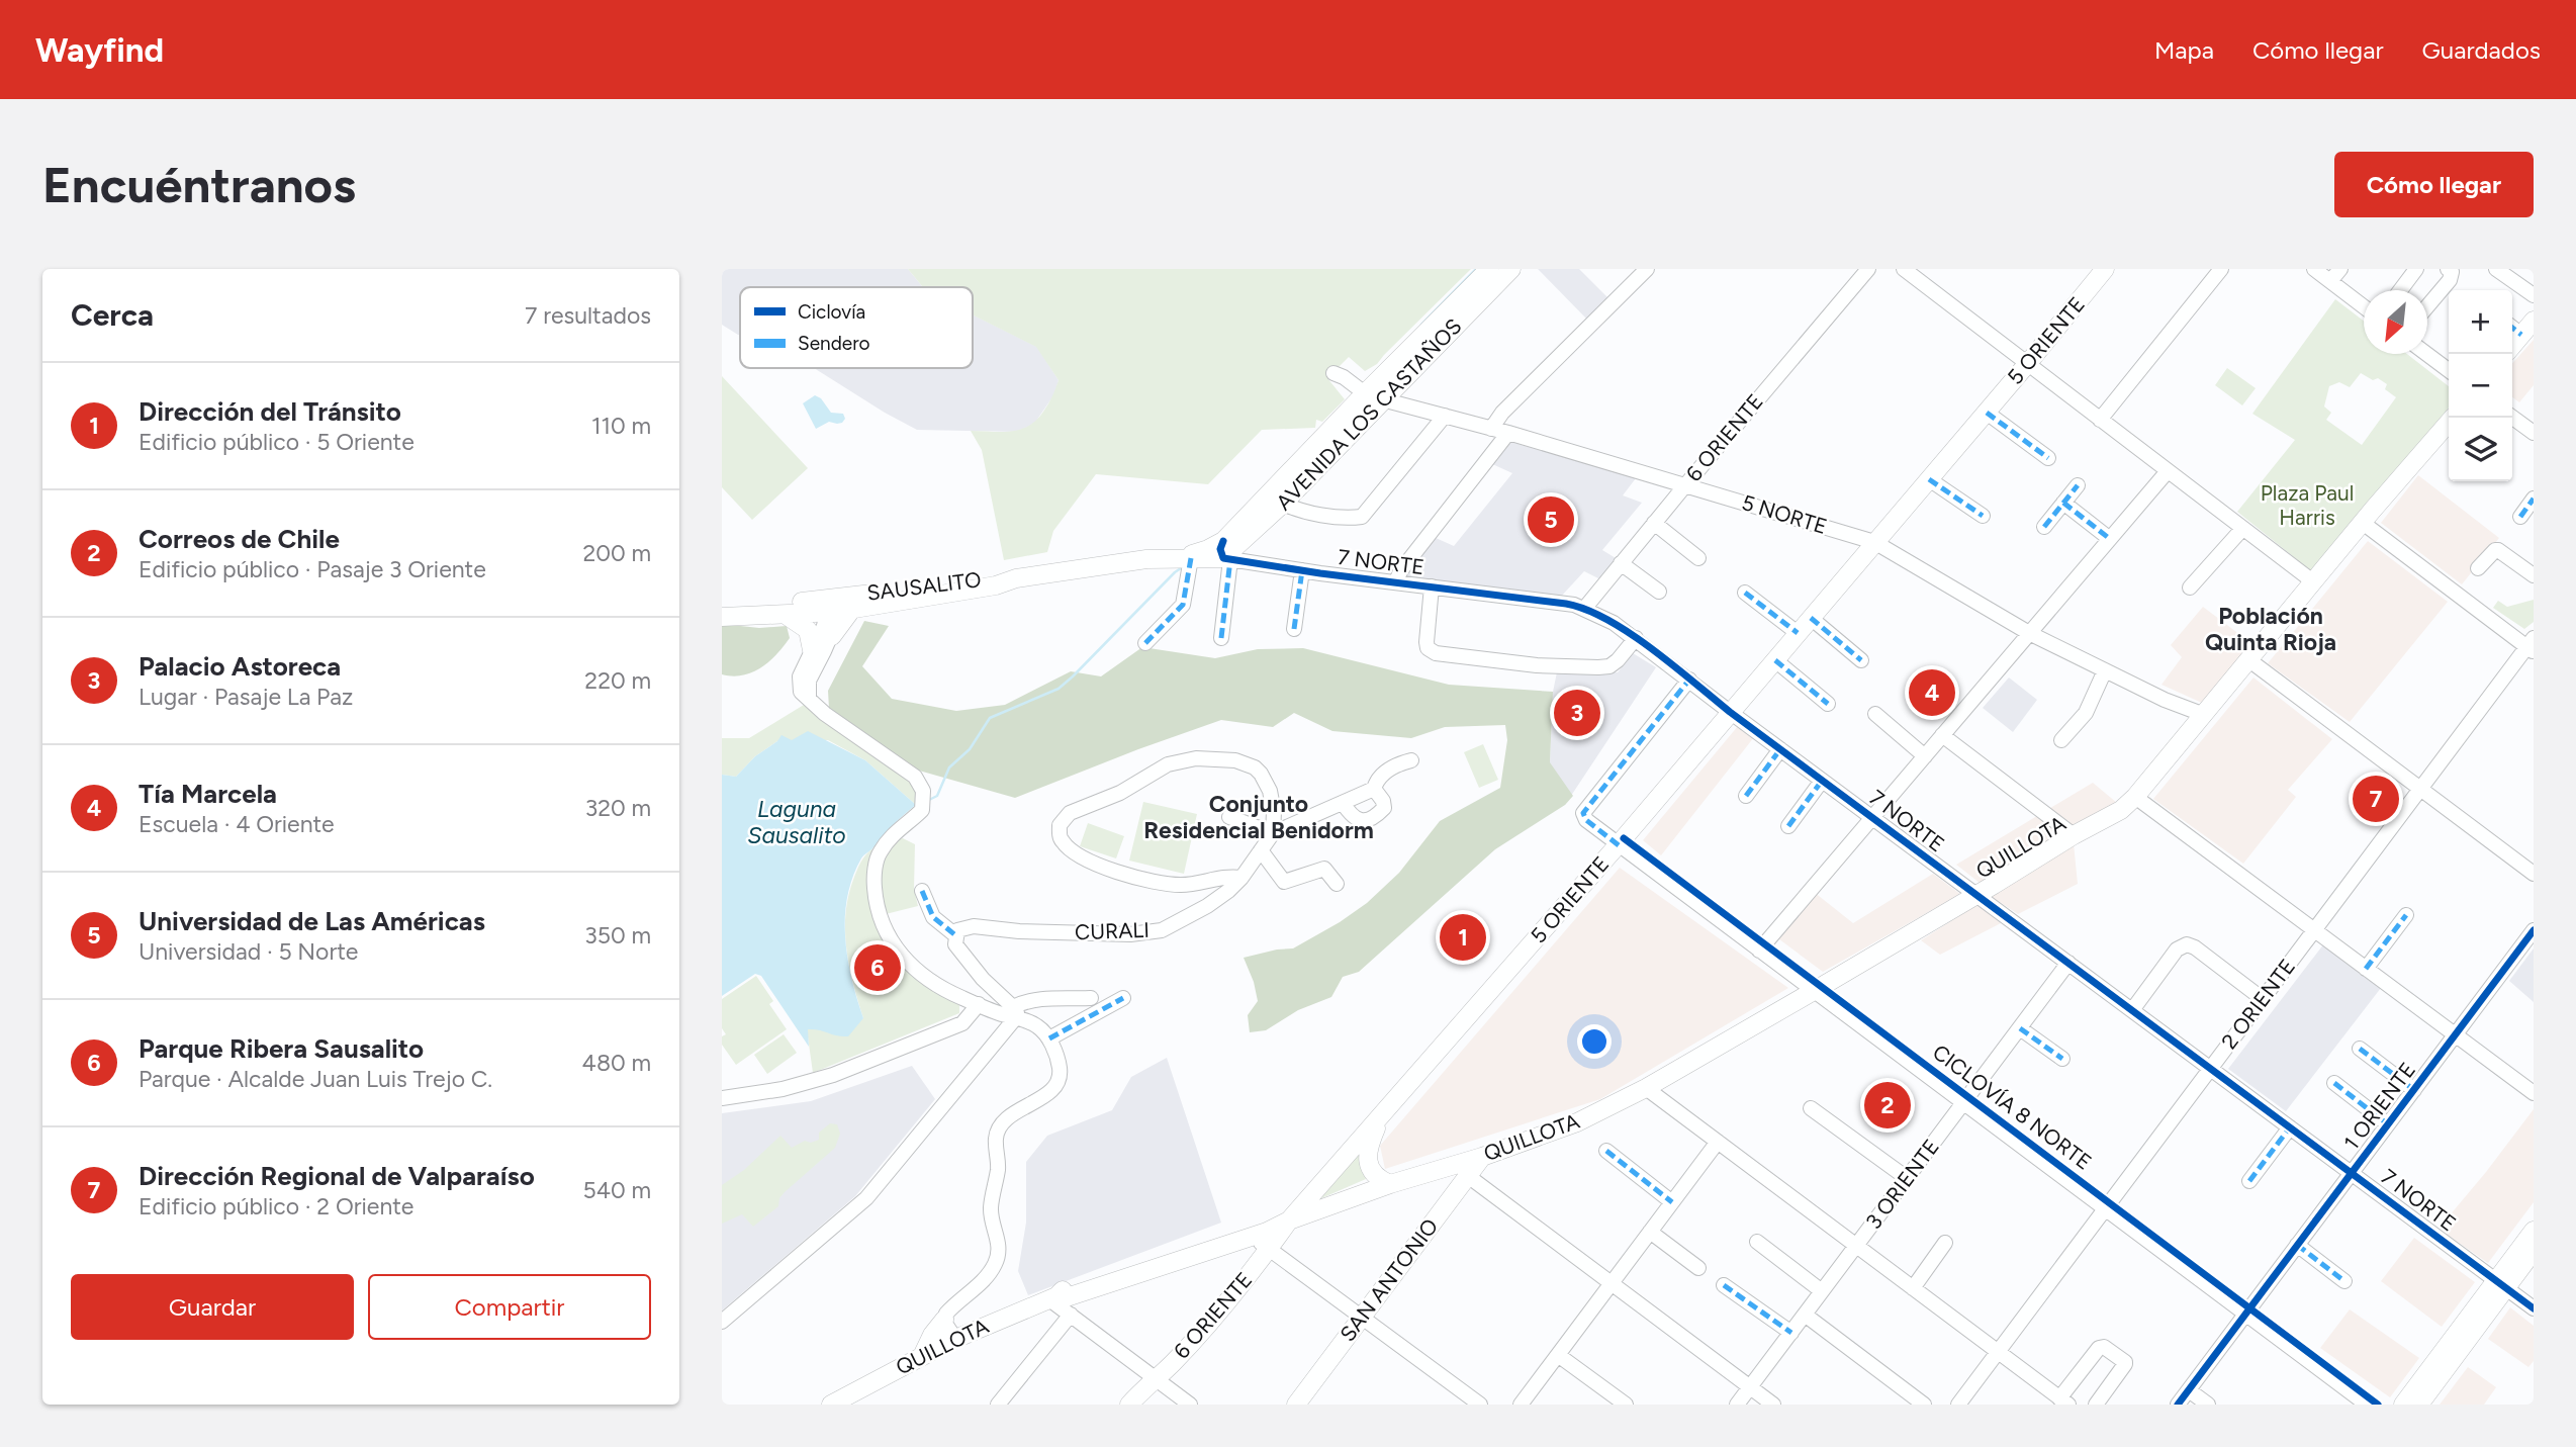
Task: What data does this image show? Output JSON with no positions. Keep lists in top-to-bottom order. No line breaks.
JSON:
{"streets":{"main road":["5 ORIENTE","AVENIDA LOS CASTAÑOS","6 ORIENTE","SAUSALITO","QUILLOTA","SAN ANTONIO"],"street":["5 NORTE","7 NORTE","CURALI","2 ORIENTE","1 ORIENTE","3 ORIENTE"],"cycle path":["CICLOVÍA 8 NORTE"]},"crossings":[["5 ORIENTE","6 ORIENTE"],["5 ORIENTE","5 NORTE"],["5 ORIENTE","7 NORTE"],["5 ORIENTE","QUILLOTA"],["AVENIDA LOS CASTAÑOS","5 NORTE"],["AVENIDA LOS CASTAÑOS","7 NORTE"],["AVENIDA LOS CASTAÑOS","SAUSALITO"],["6 ORIENTE","5 NORTE"],["6 ORIENTE","7 NORTE"],["6 ORIENTE","QUILLOTA"],["5 NORTE","QUILLOTA"],["7 NORTE","SAUSALITO"],["7 NORTE","QUILLOTA"],["7 NORTE","2 ORIENTE"],["7 NORTE","1 ORIENTE"],["7 NORTE","3 ORIENTE"],["QUILLOTA","SAN ANTONIO"]],"districts":["Población Quinta Rioja","Conjunto Residencial Benidorm"],"water":["Laguna Sausalito"],"parks":["Plaza Paul Harris"],"legend":["Ciclovía","Sendero"],"north":"bottom left","page":{"header":"Wayfind","nav":["Mapa","Cómo llegar","Guardados"],"buttons":["Cómo llegar",["Guardar","Compartir"]],"title":"Encuéntranos","heading":["Cerca","7 resultados"],"map_buttons":["+","−"],"list":[{"mark":"1","name":"Dirección del Tránsito","note":"Edificio público · 5 Oriente","value":"110 m"},{"mark":"2","name":"Correos de Chile","note":"Edificio público · Pasaje 3 Oriente","value":"200 m"},{"mark":"3","name":"Palacio Astoreca","note":"Lugar · Pasaje La Paz","value":"220 m"},{"mark":"4","name":"Tía Marcela","note":"Escuela · 4 Oriente","value":"320 m"},{"mark":"5","name":"Universidad de Las Américas","note":"Universidad · 5 Norte","value":"350 m"},{"mark":"6","name":"Parque Ribera Sausalito","note":"Parque · Alcalde Juan Luis Trejo C.","value":"480 m"},{"mark":"7","name":"Dirección Regional de Valparaíso","note":"Edificio público · 2 Oriente","value":"540 m"}],"pins":["5","4","3","7","1","6","2"]}}
